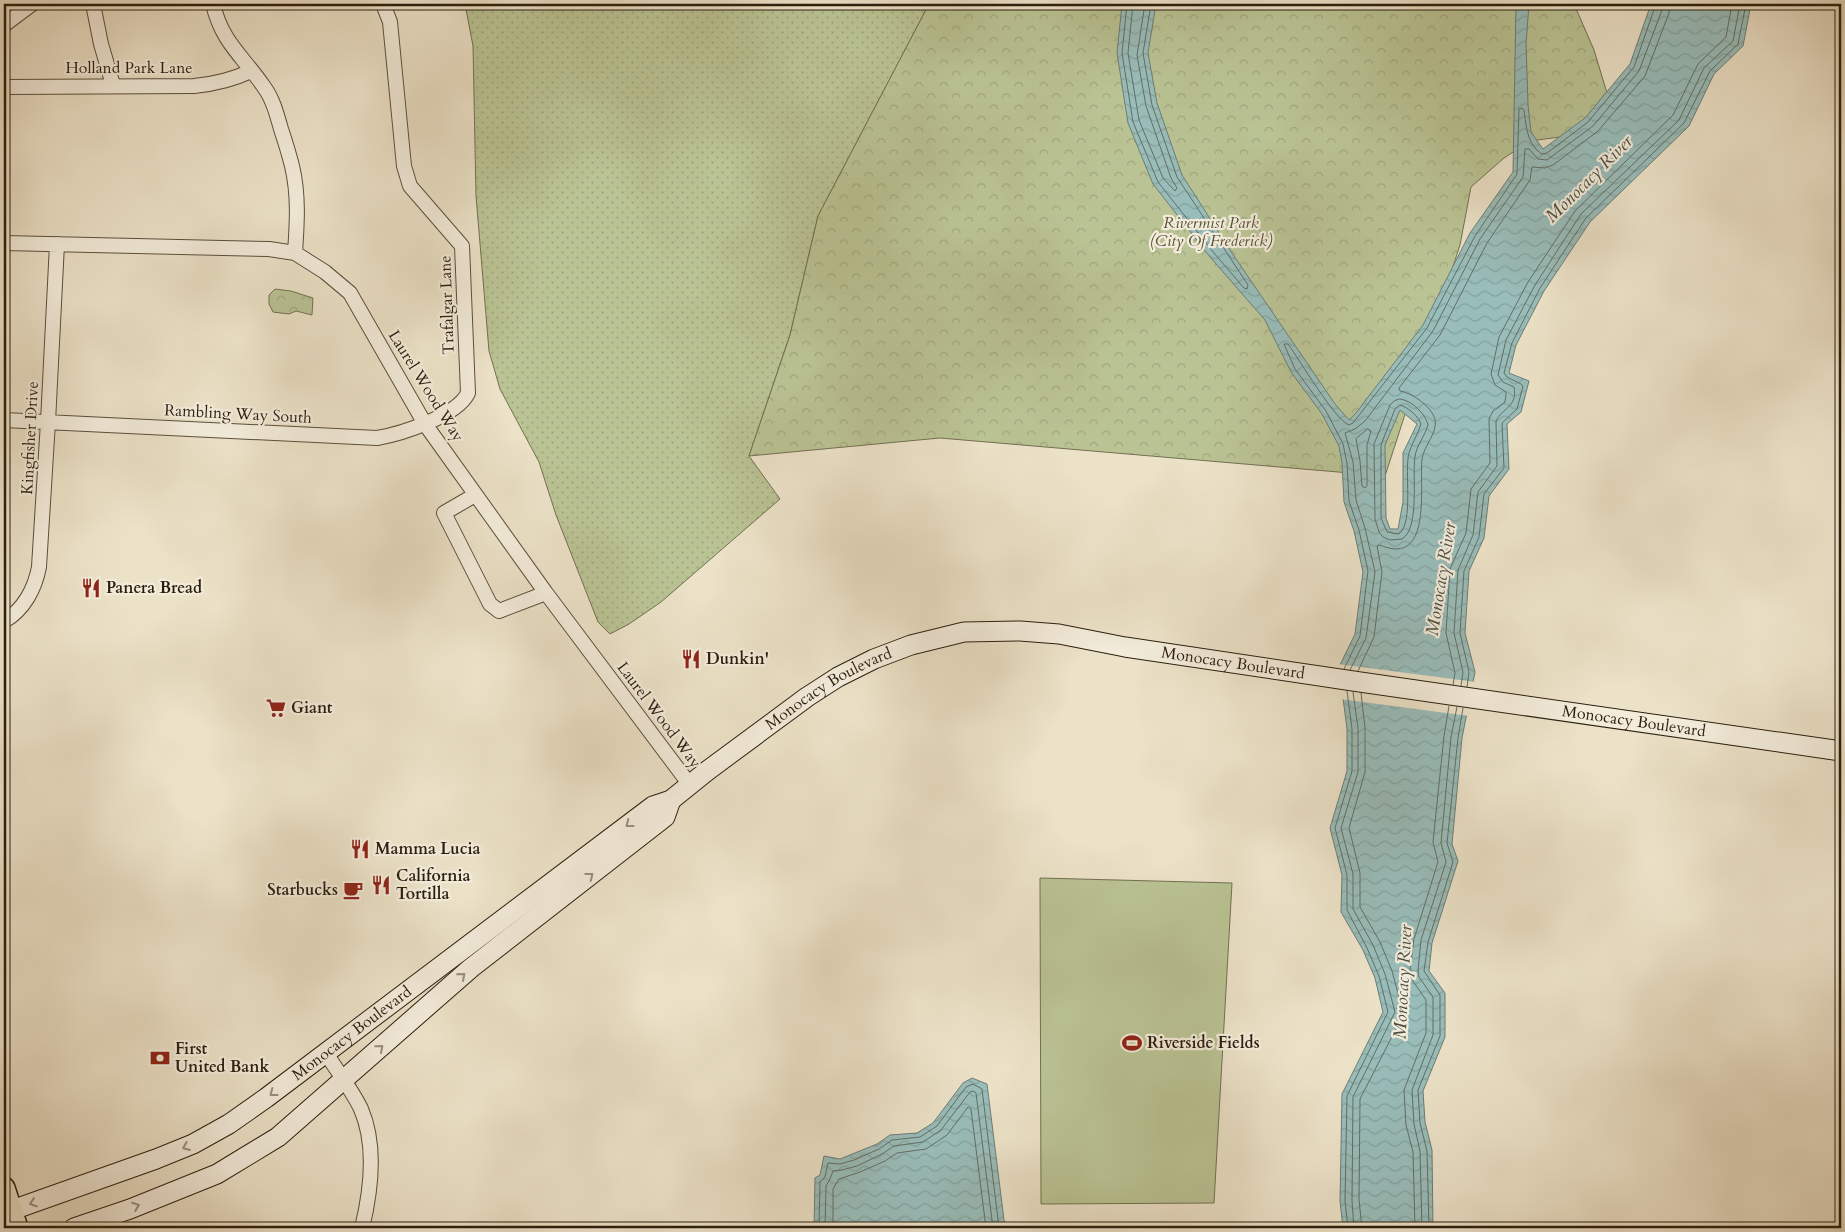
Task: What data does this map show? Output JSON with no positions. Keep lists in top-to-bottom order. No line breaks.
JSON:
{"streets":{"main road":["Monocacy Boulevard"],"street":["Holland Park Lane","Trafalgar Lane","Laurel Wood Way","Rambling Way South","Kingfisher Drive"]},"crossings":[["Trafalgar Lane","Laurel Wood Way"],["Trafalgar Lane","Rambling Way South"],["Laurel Wood Way","Rambling Way South"],["Laurel Wood Way","Kingfisher Drive"],["Laurel Wood Way","Monocacy Boulevard"],["Rambling Way South","Kingfisher Drive"]],"water":["Monocacy River"],"parks":["Rivermist Park (City Of Frederick)"],"places":{"restaurant":["Panera Bread","Dunkin'","Mamma Lucia","California Tortilla"],"supermarket":["Giant"],"cafe":["Starbucks"],"sports":["Riverside Fields"],"bank":["First United Bank"]}}
